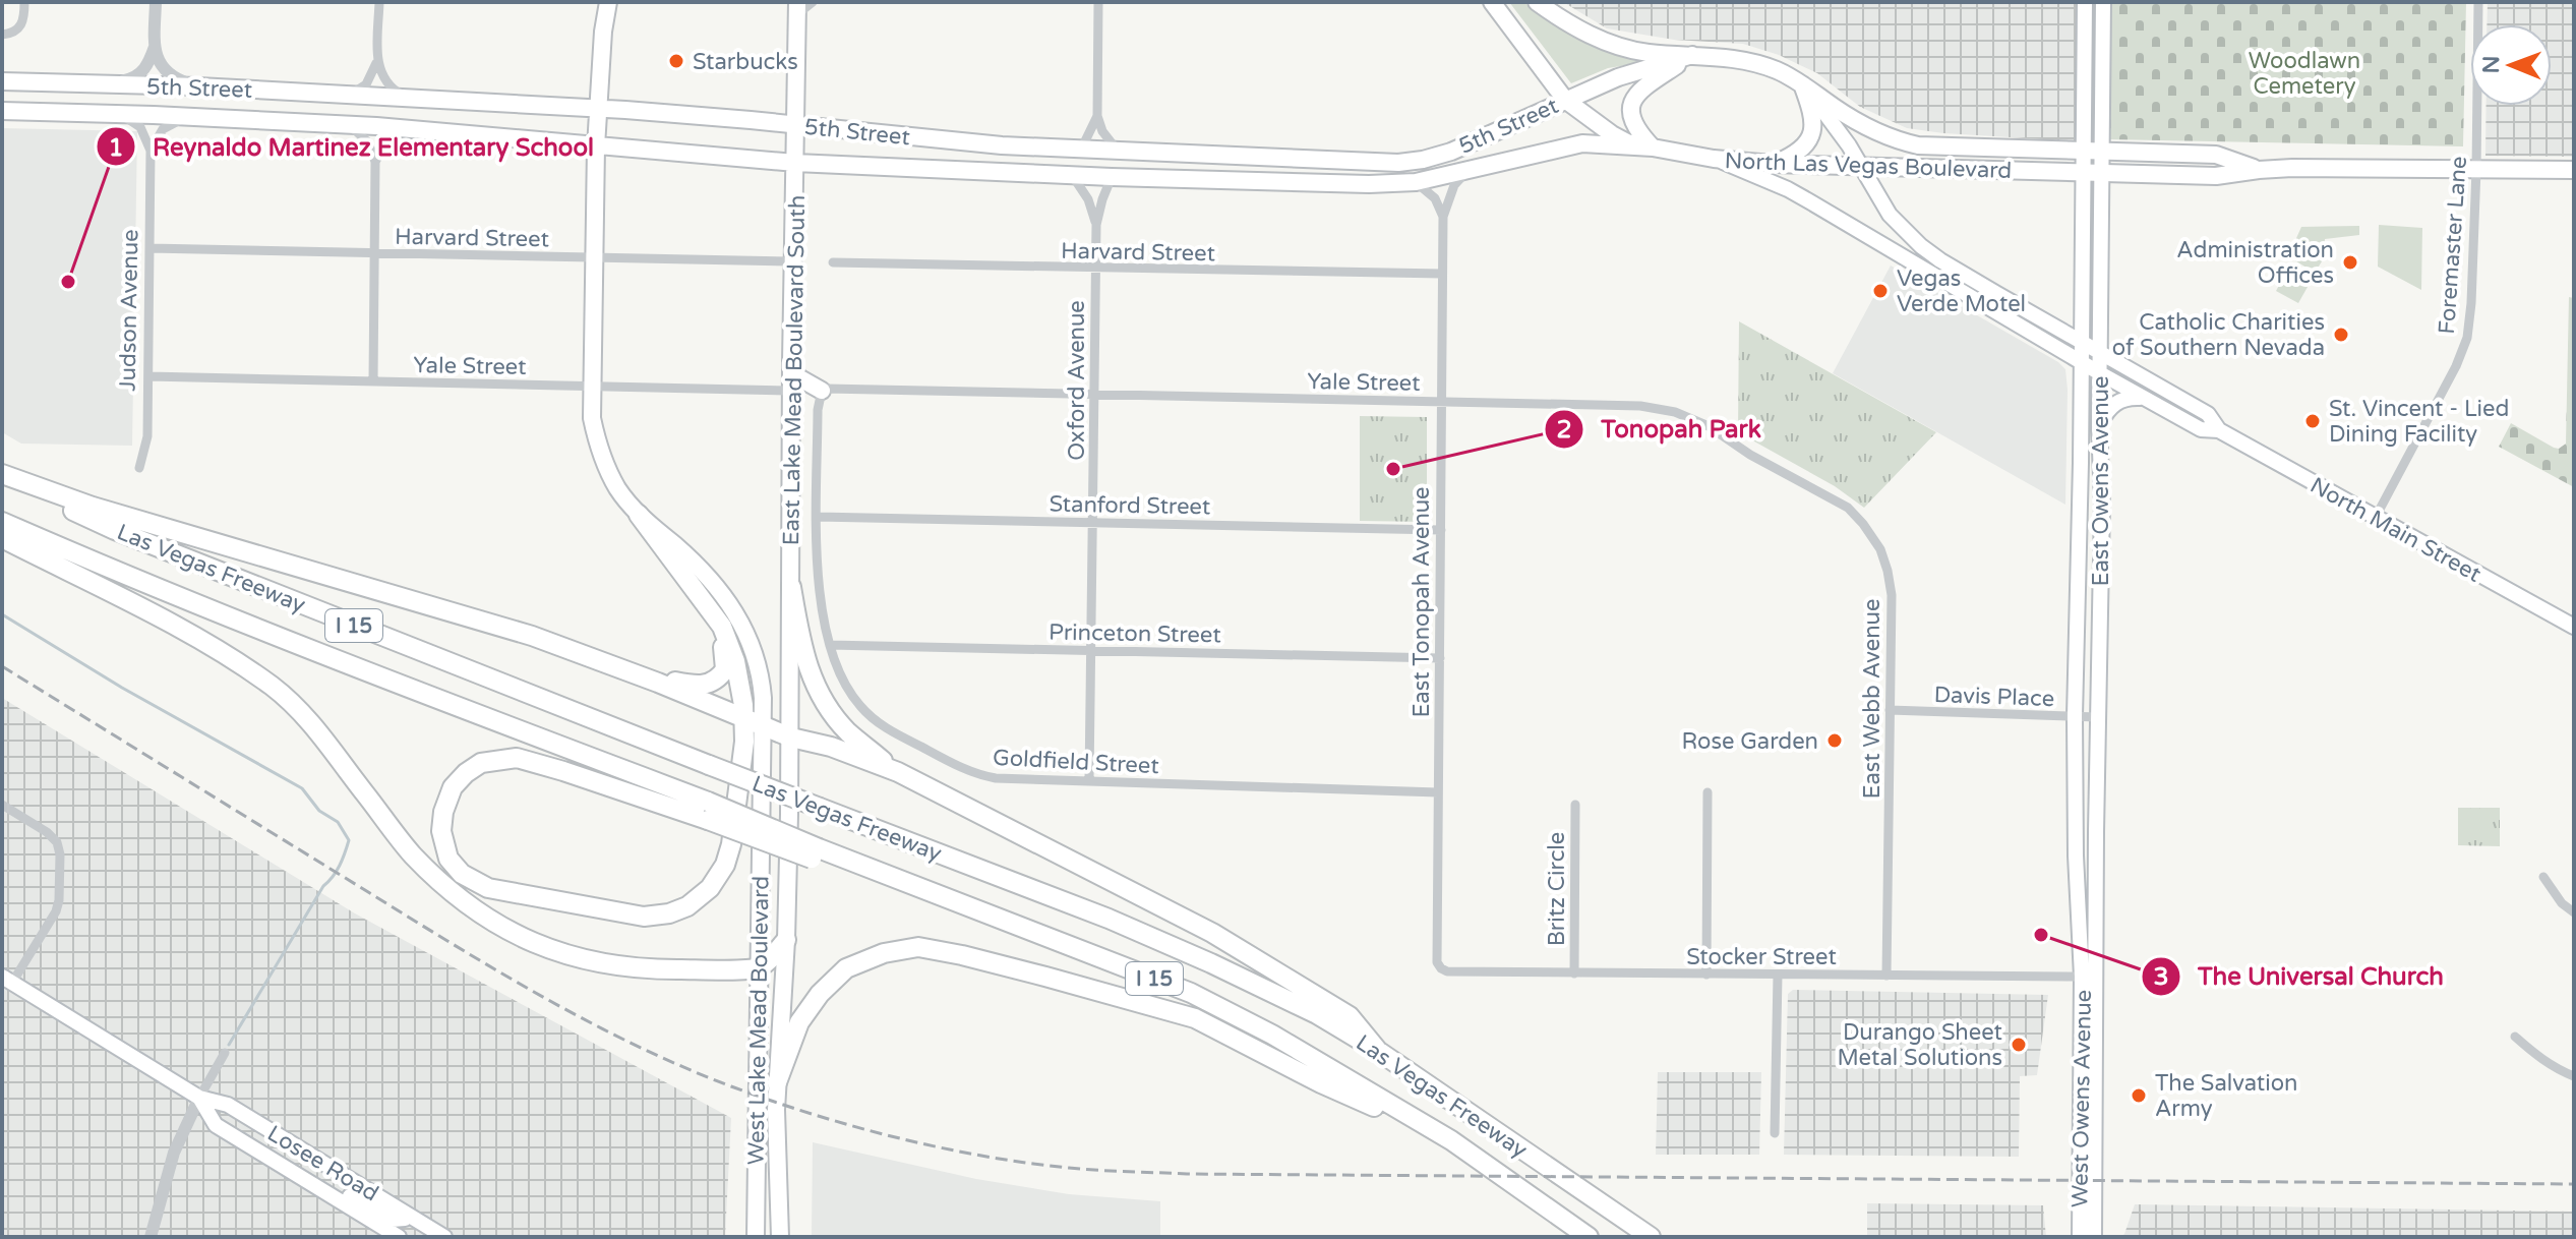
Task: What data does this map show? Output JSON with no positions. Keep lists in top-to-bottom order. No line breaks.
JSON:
{"streets":{"highway":["Las Vegas Freeway","I 15"],"main road":["5th Street","North Las Vegas Boulevard","East Lake Mead Boulevard South","East Owens Avenue","North Main Street","West Lake Mead Boulevard","West Owens Avenue","Losee Road"],"street":["Harvard Street","Foremaster Lane","Judson Avenue","Yale Street","Oxford Avenue","Stanford Street","East Tonopah Avenue","Princeton Street","Davis Place","East Webb Avenue","Goldfield Street","Britz Circle","Stocker Street"]},"crossings":[["5th Street","North Las Vegas Boulevard"],["5th Street","East Lake Mead Boulevard South"],["5th Street","Oxford Avenue"],["5th Street","North Main Street"],["5th Street","East Tonopah Avenue"],["5th Street","West Lake Mead Boulevard"],["North Las Vegas Boulevard","Foremaster Lane"],["North Las Vegas Boulevard","East Owens Avenue"],["North Las Vegas Boulevard","North Main Street"],["Harvard Street","Judson Avenue"],["Harvard Street","East Lake Mead Boulevard South"],["Harvard Street","Oxford Avenue"],["Harvard Street","East Tonopah Avenue"],["Harvard Street","West Lake Mead Boulevard"],["Foremaster Lane","North Main Street"],["Judson Avenue","Yale Street"],["Yale Street","East Lake Mead Boulevard South"],["Yale Street","Oxford Avenue"],["Yale Street","East Tonopah Avenue"],["Yale Street","East Webb Avenue"],["Yale Street","Goldfield Street"],["Yale Street","West Lake Mead Boulevard"],["East Lake Mead Boulevard South","West Lake Mead Boulevard"],["Oxford Avenue","Stanford Street"],["Oxford Avenue","Princeton Street"],["Oxford Avenue","Goldfield Street"],["East Owens Avenue","North Main Street"],["East Owens Avenue","Davis Place"],["East Owens Avenue","West Owens Avenue"],["Stanford Street","East Tonopah Avenue"],["Stanford Street","Goldfield Street"],["East Tonopah Avenue","Princeton Street"],["East Tonopah Avenue","Goldfield Street"],["East Tonopah Avenue","Stocker Street"],["Princeton Street","Goldfield Street"],["Davis Place","East Webb Avenue"],["Davis Place","West Owens Avenue"],["East Webb Avenue","Stocker Street"],["Britz Circle","Stocker Street"],["Stocker Street","West Owens Avenue"]],"parks":["Woodlawn Cemetery"],"places":["Starbucks","Administration Offices","Reynaldo Martinez Elementary School","Vegas Verde Motel","Catholic Charities of Southern Nevada","St. Vincent - Lied Dining Facility","Tonopah Park","Rose Garden","The Universal Church","Durango Sheet Metal Solutions","The Salvation Army"],"north":"left"}
